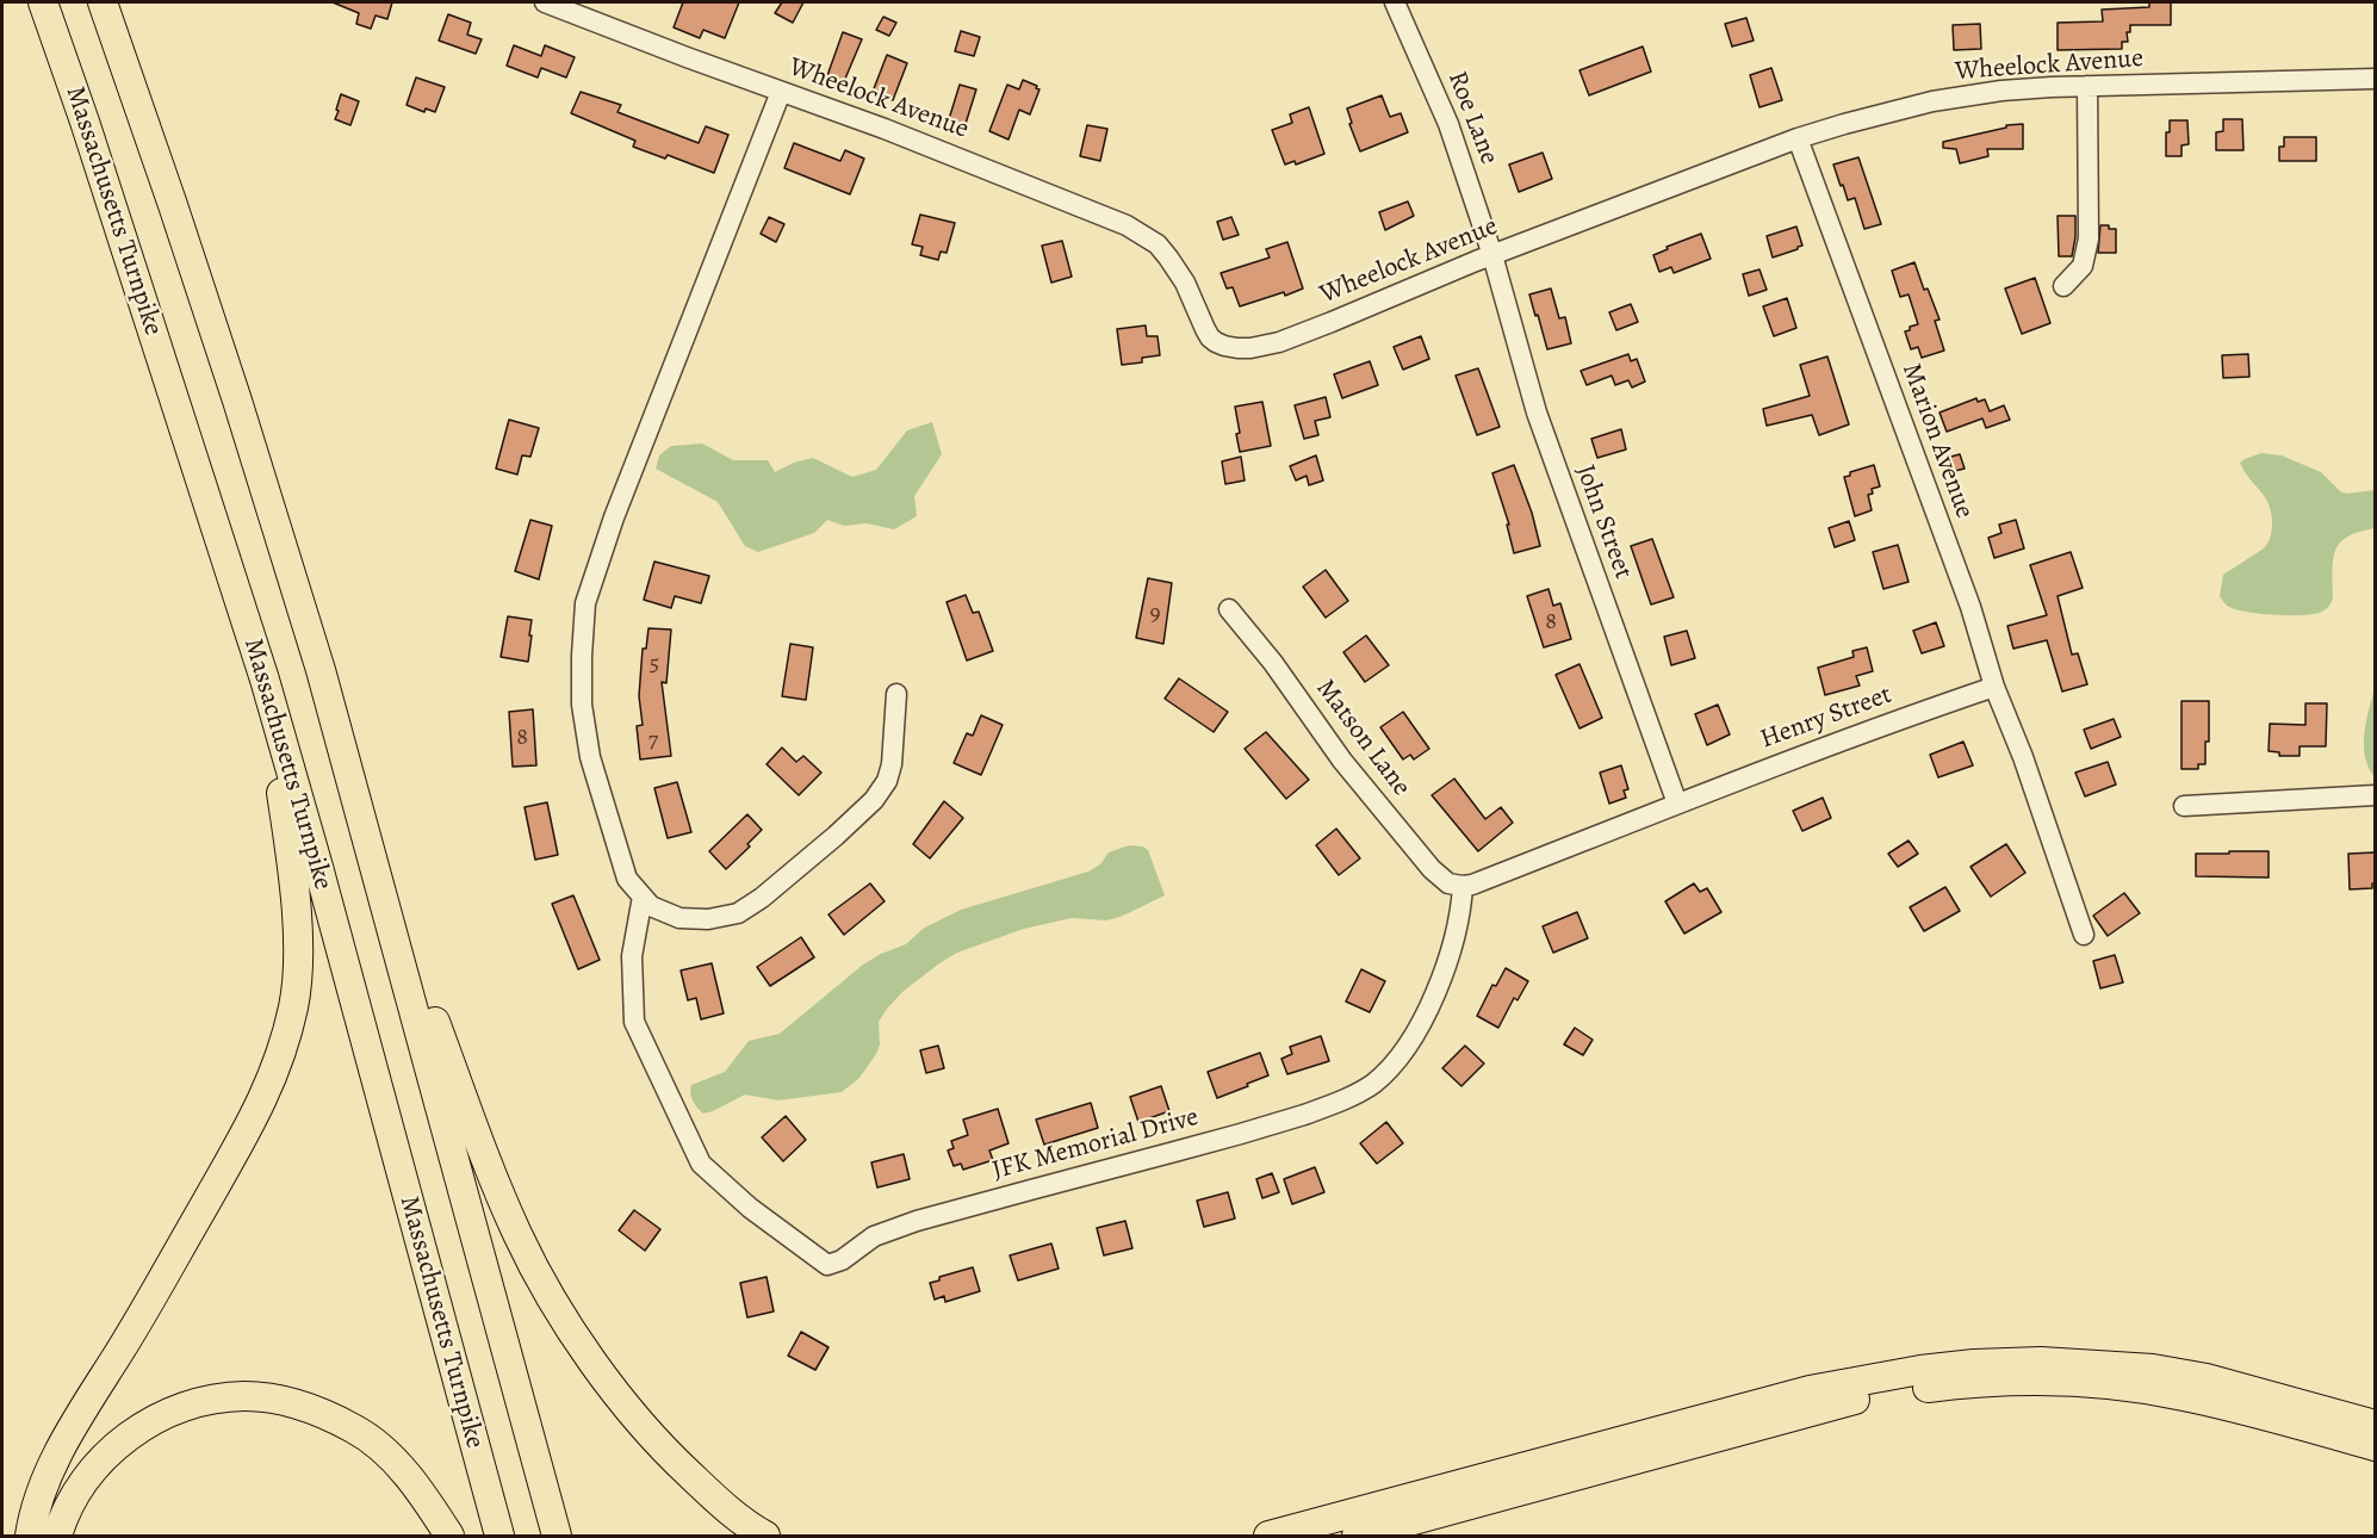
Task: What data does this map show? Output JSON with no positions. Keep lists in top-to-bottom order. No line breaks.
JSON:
{"streets":{"highway":["Massachusetts Turnpike"],"street":["Wheelock Avenue","Roe Lane","Marion Avenue","John Street","Henry Street","Matson Lane","JFK Memorial Drive"]},"crossings":[["Wheelock Avenue","Roe Lane"],["Wheelock Avenue","Marion Avenue"],["Wheelock Avenue","John Street"],["Roe Lane","John Street"],["Marion Avenue","Henry Street"],["John Street","Henry Street"],["Matson Lane","JFK Memorial Drive"]],"house_numbers":["9","8","5","8","7"]}
